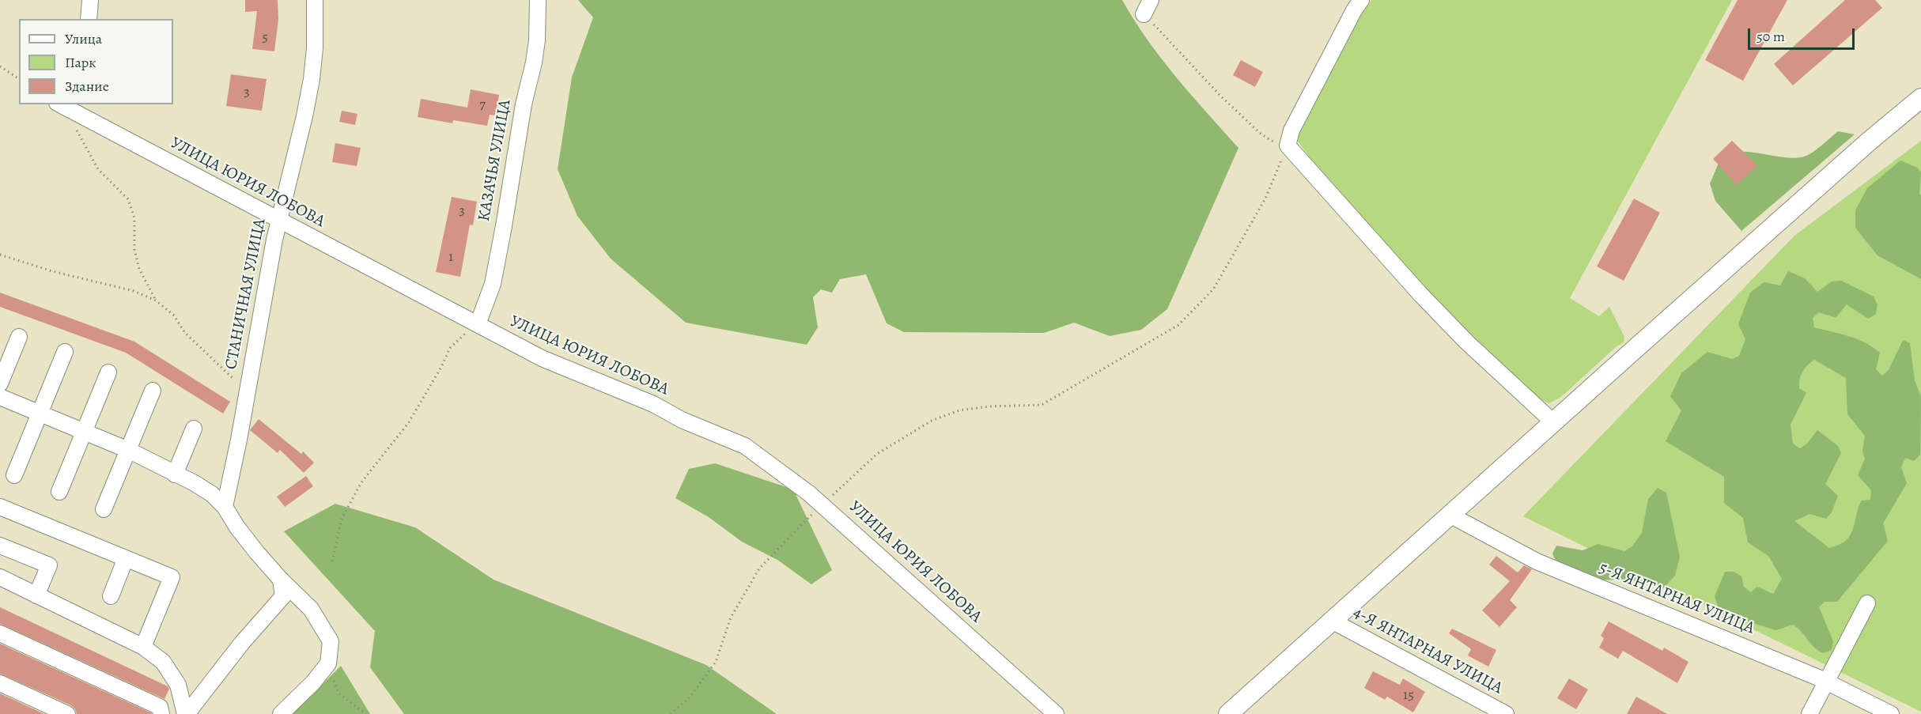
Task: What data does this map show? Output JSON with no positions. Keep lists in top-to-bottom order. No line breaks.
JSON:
{"streets":{"street":["КАЗАЧЬЯ УЛИЦА","УЛИЦА ЮРИЯ ЛОБОВА","СТАНИЧНАЯ УЛИЦА","5-Я ЯНТАРНАЯ УЛИЦА","4-Я ЯНТАРНАЯ УЛИЦА"]},"crossings":[["КАЗАЧЬЯ УЛИЦА","УЛИЦА ЮРИЯ ЛОБОВА"],["УЛИЦА ЮРИЯ ЛОБОВА","СТАНИЧНАЯ УЛИЦА"]],"house_numbers":["5","3","7","3","1","15"],"legend":["Улица","Парк","Здание"],"scale_bar":"50 m"}
